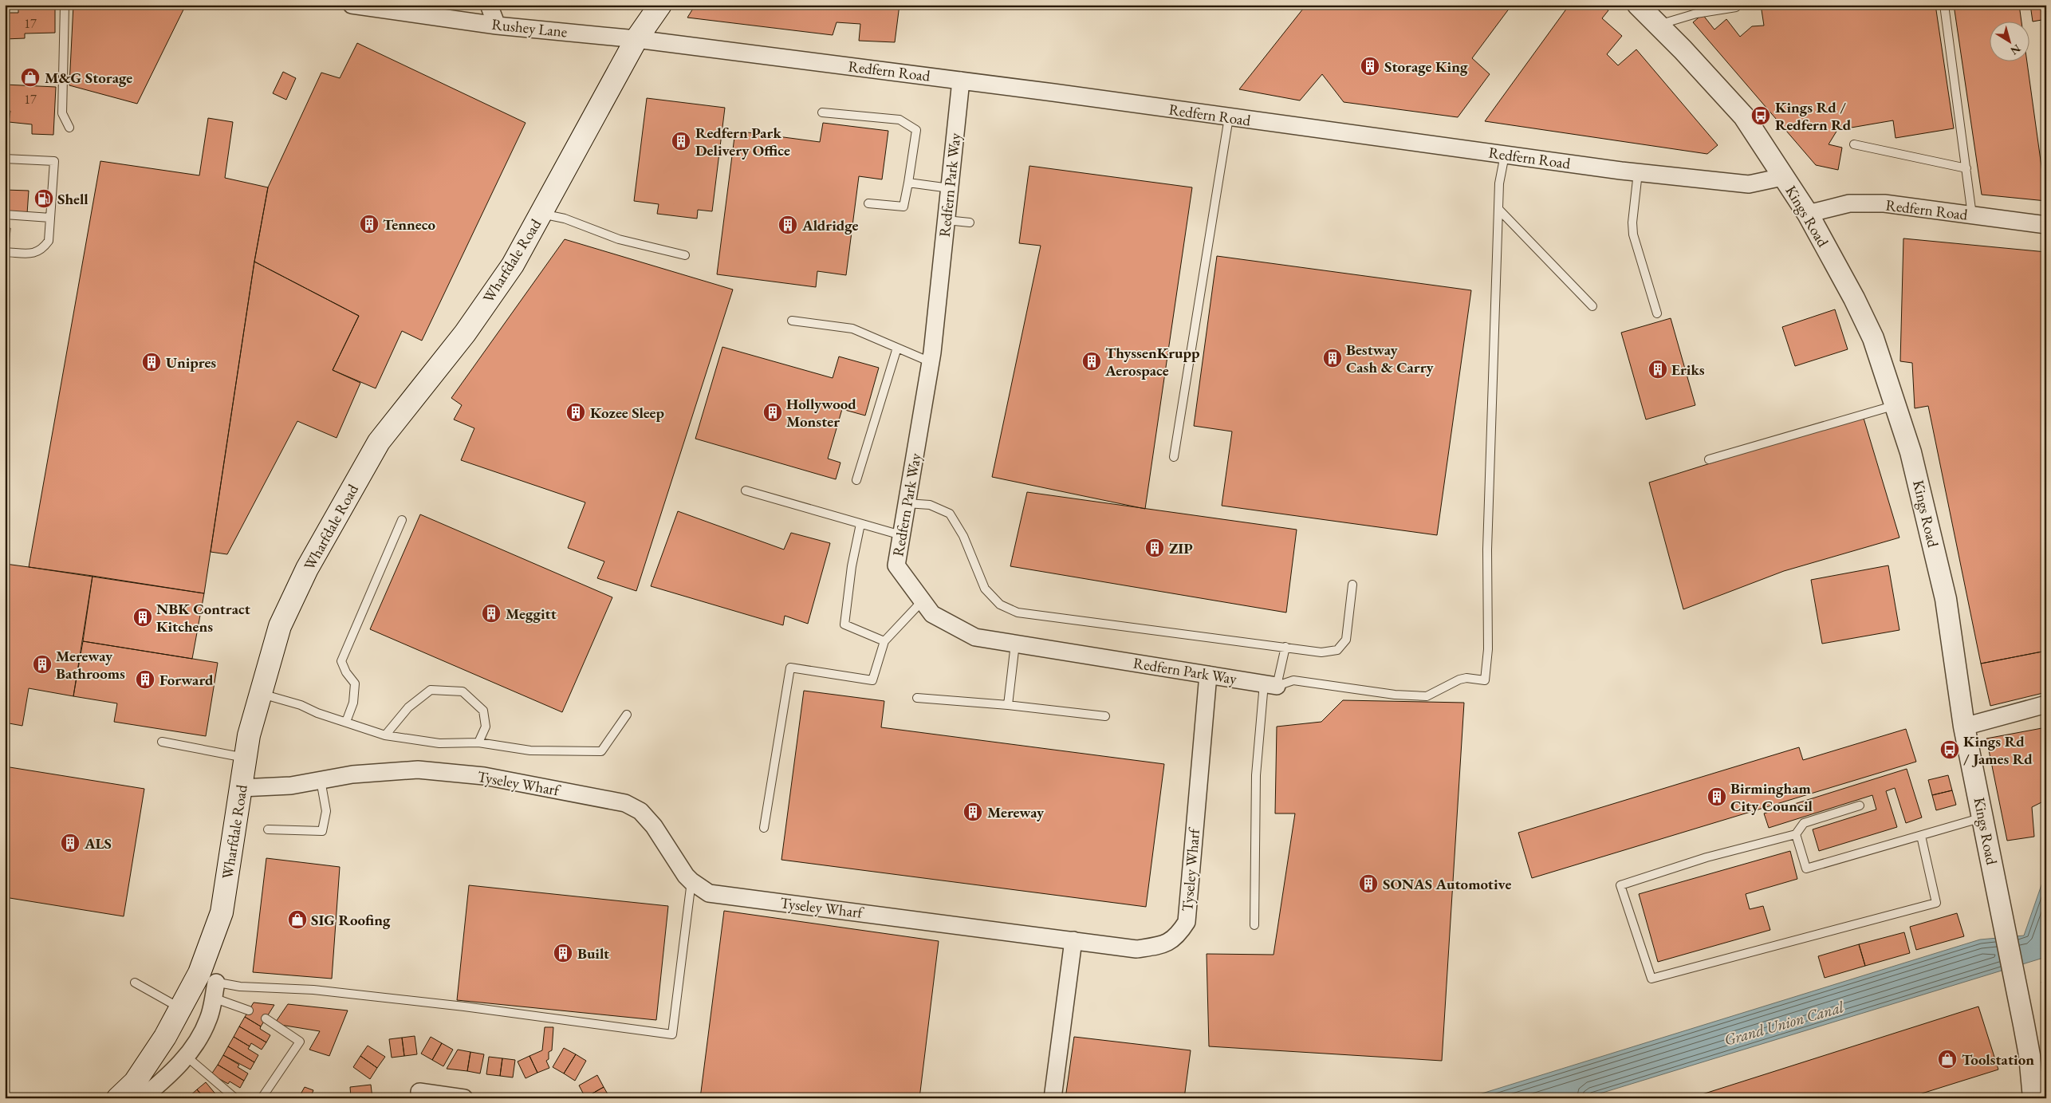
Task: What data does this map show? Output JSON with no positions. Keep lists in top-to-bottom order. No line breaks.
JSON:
{"streets":{"main road":["Wharfdale Road"],"street":["Rushey Lane","Redfern Road","Redfern Park Way","Kings Road","Tyseley Wharf"]},"crossings":[["Rushey Lane","Redfern Road"],["Rushey Lane","Wharfdale Road"],["Redfern Road","Redfern Park Way"],["Redfern Road","Kings Road"],["Redfern Road","Wharfdale Road"],["Redfern Park Way","Tyseley Wharf"],["Wharfdale Road","Tyseley Wharf"]],"water":["Grand Union Canal"],"places":{"building":["Storage King","Redfern Park Delivery Office","Tenneco","Aldridge","Bestway Cash & Carry","ThyssenKrupp Aerospace","Unipres","Eriks","Kozee Sleep","Hollywood Monster","ZIP","Meggitt","NBK Contract Kitchens","Mereway Bathrooms","Forward","Birmingham City Council","Mereway","ALS","SONAS Automotive","Built"],"shop":["M&G Storage","SIG Roofing","Toolstation"],"bus stop":["Kings Rd / Redfern Rd","Kings Rd / James Rd"],"fuel station":["Shell"]},"house_numbers":["17","17"],"north":"bottom right"}
